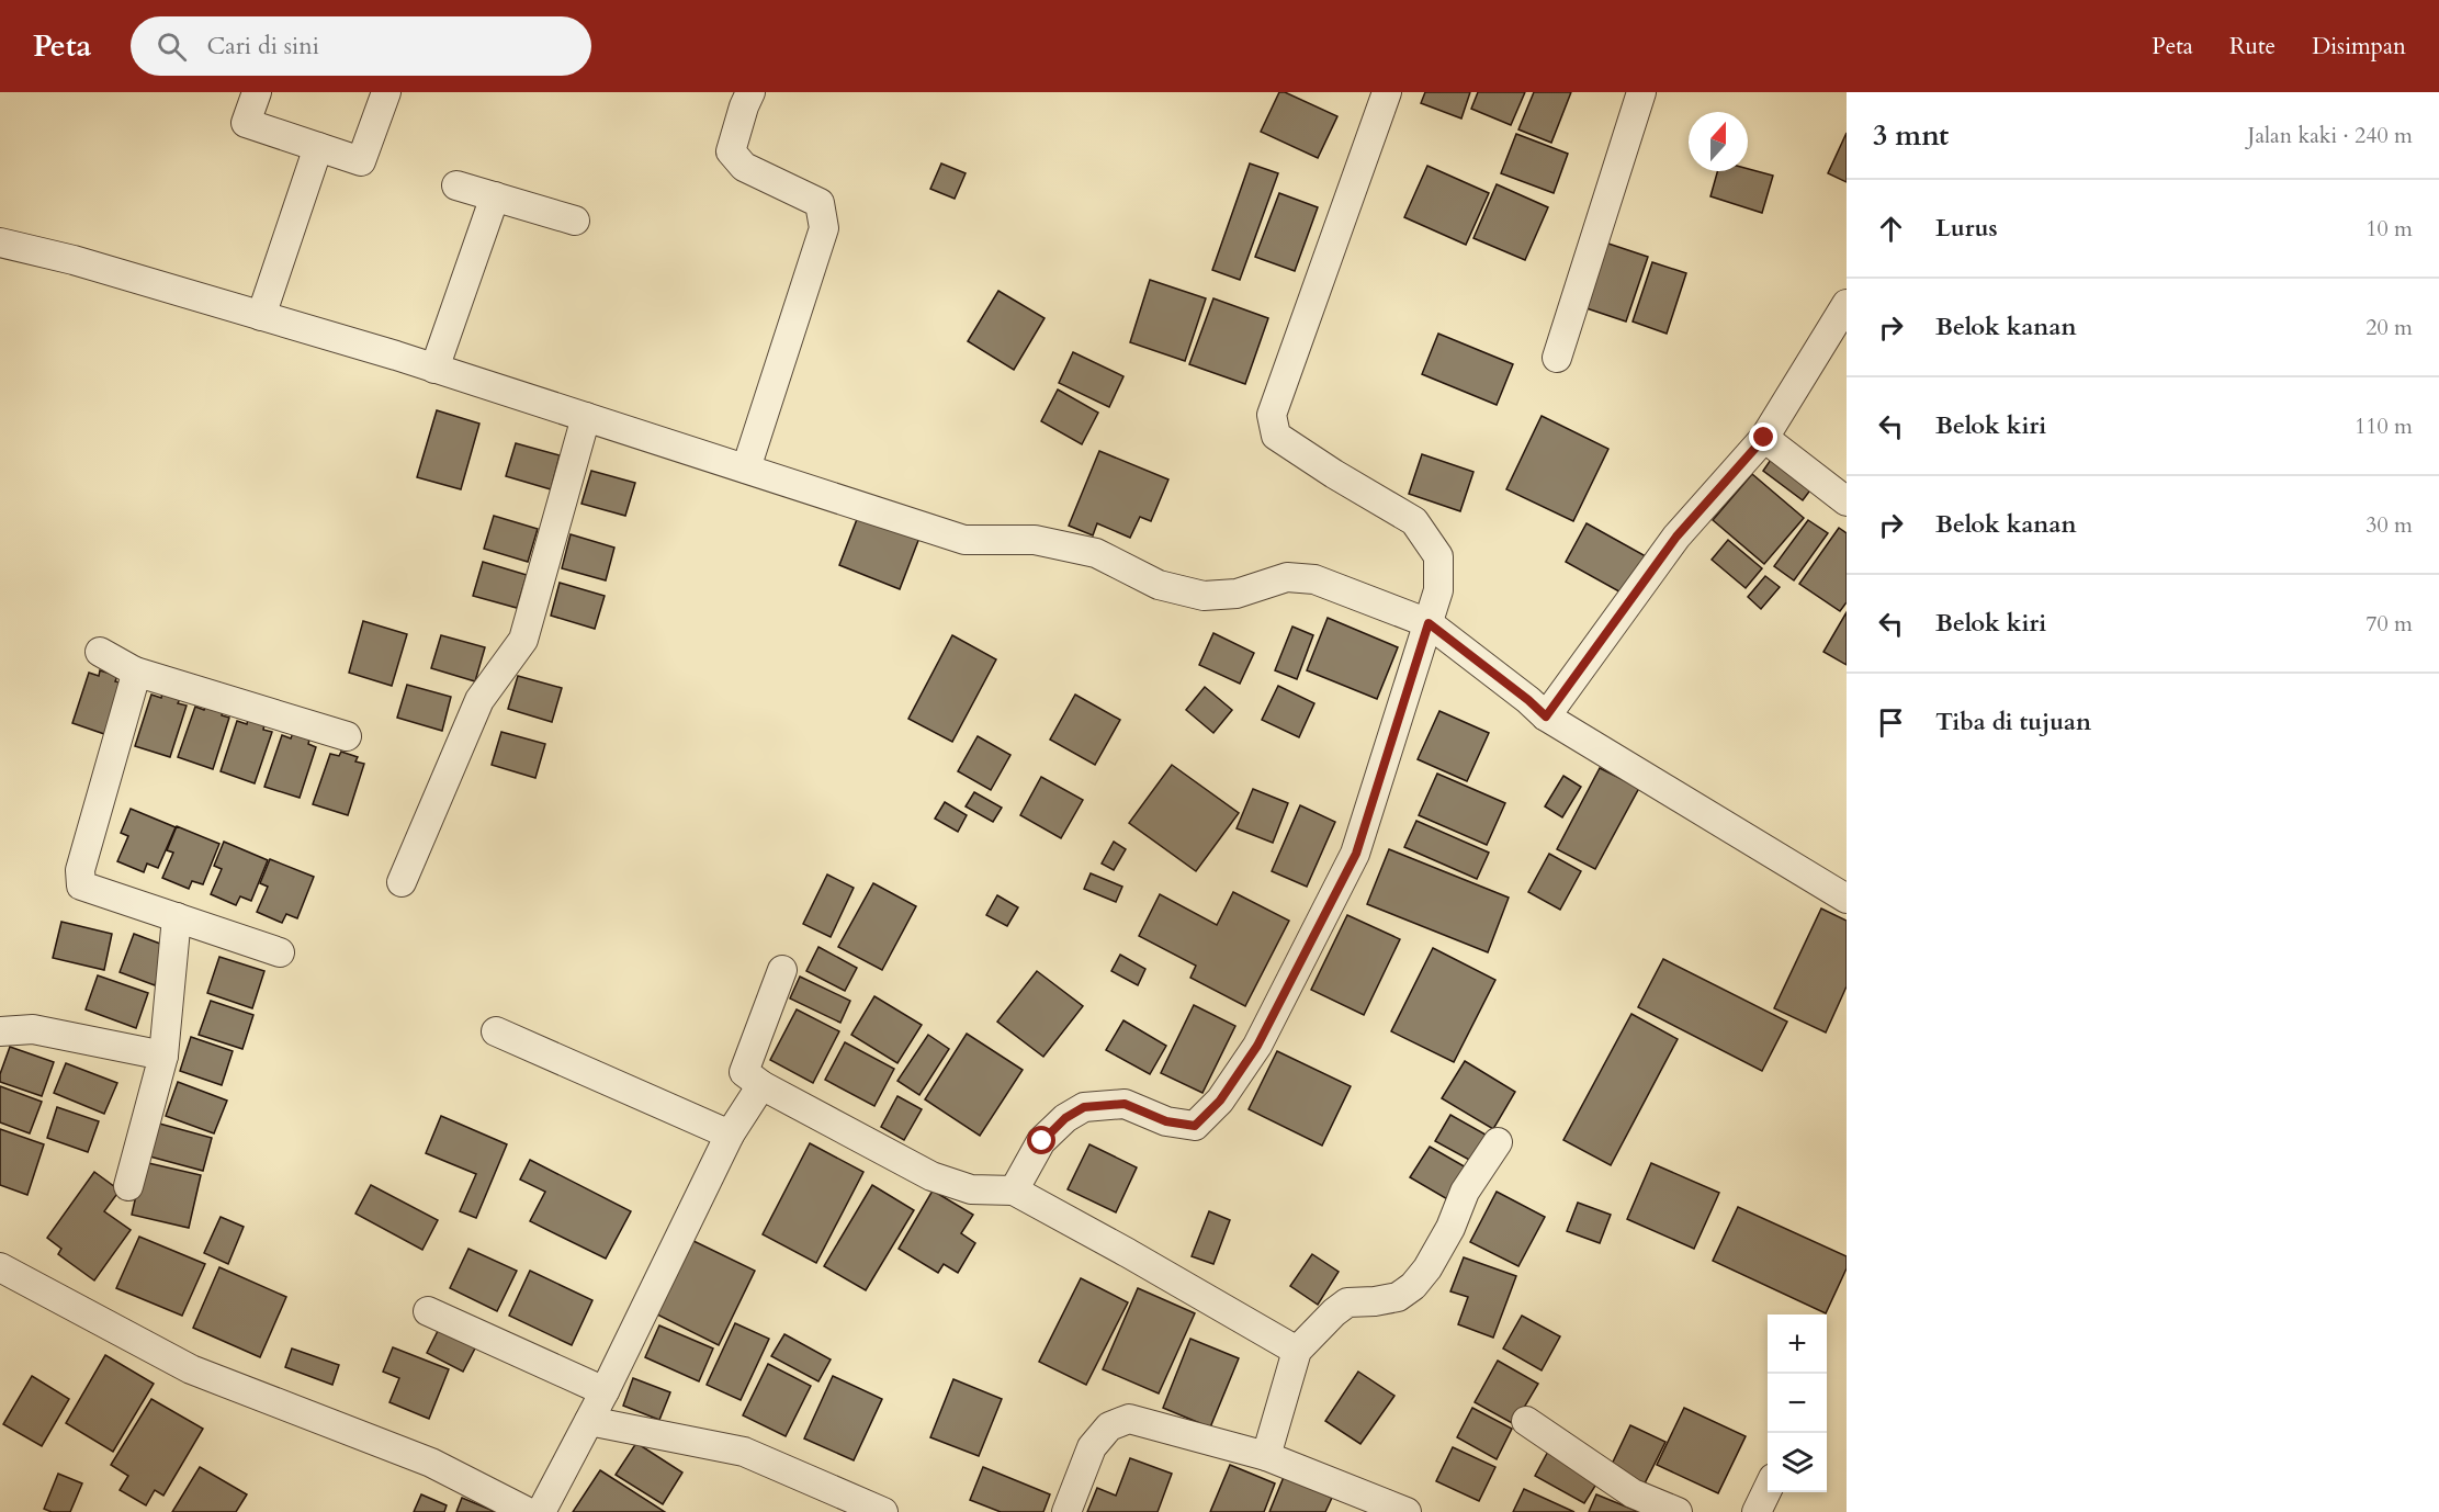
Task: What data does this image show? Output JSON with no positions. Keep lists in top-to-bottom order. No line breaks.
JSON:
{"north":"top","page":{"header":"Peta","search":"Cari di sini","nav":["Peta","Rute","Disimpan"],"heading":["3 mnt","Jalan kaki · 240 m"],"list":[["Lurus","10 m"],["Belok kanan","20 m"],["Belok kiri","110 m"],["Belok kanan","30 m"],["Belok kiri","70 m"],"Tiba di tujuan"],"map_buttons":["+","−"]}}
